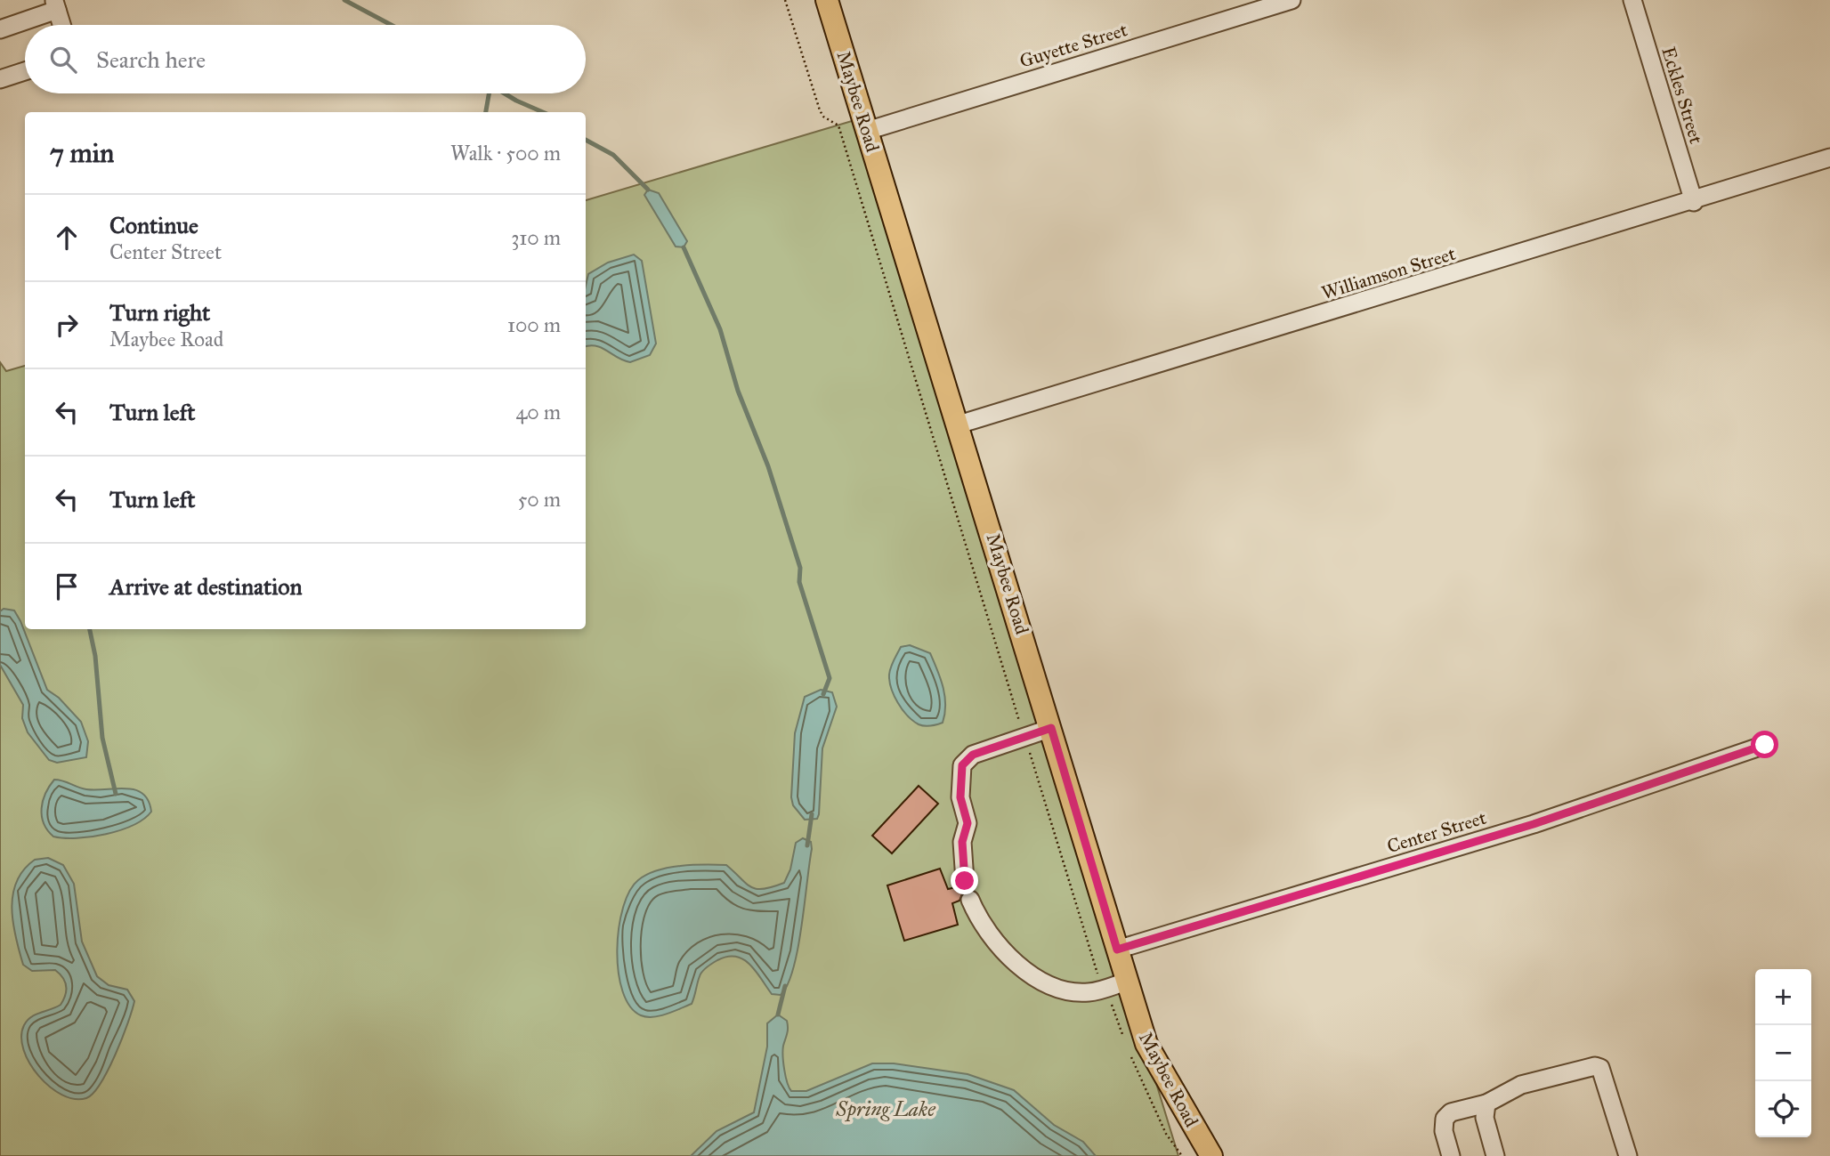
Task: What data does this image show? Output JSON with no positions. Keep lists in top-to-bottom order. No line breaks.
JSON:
{"streets":{"main road":["Maybee Road"],"street":["Guyette Street","Eckles Street","Williamson Street","Center Street"]},"crossings":[["Guyette Street","Maybee Road"],["Eckles Street","Williamson Street"],["Maybee Road","Williamson Street"],["Maybee Road","Center Street"]],"water":["Spring Lake"],"page":{"search":"Search here","heading":["7 min","Walk · 500 m"],"list":[["Continue","Center Street","310 m"],["Turn right","Maybee Road","100 m"],["Turn left","40 m"],["Turn left","50 m"],"Arrive at destination"],"map_buttons":["+","−"]}}
